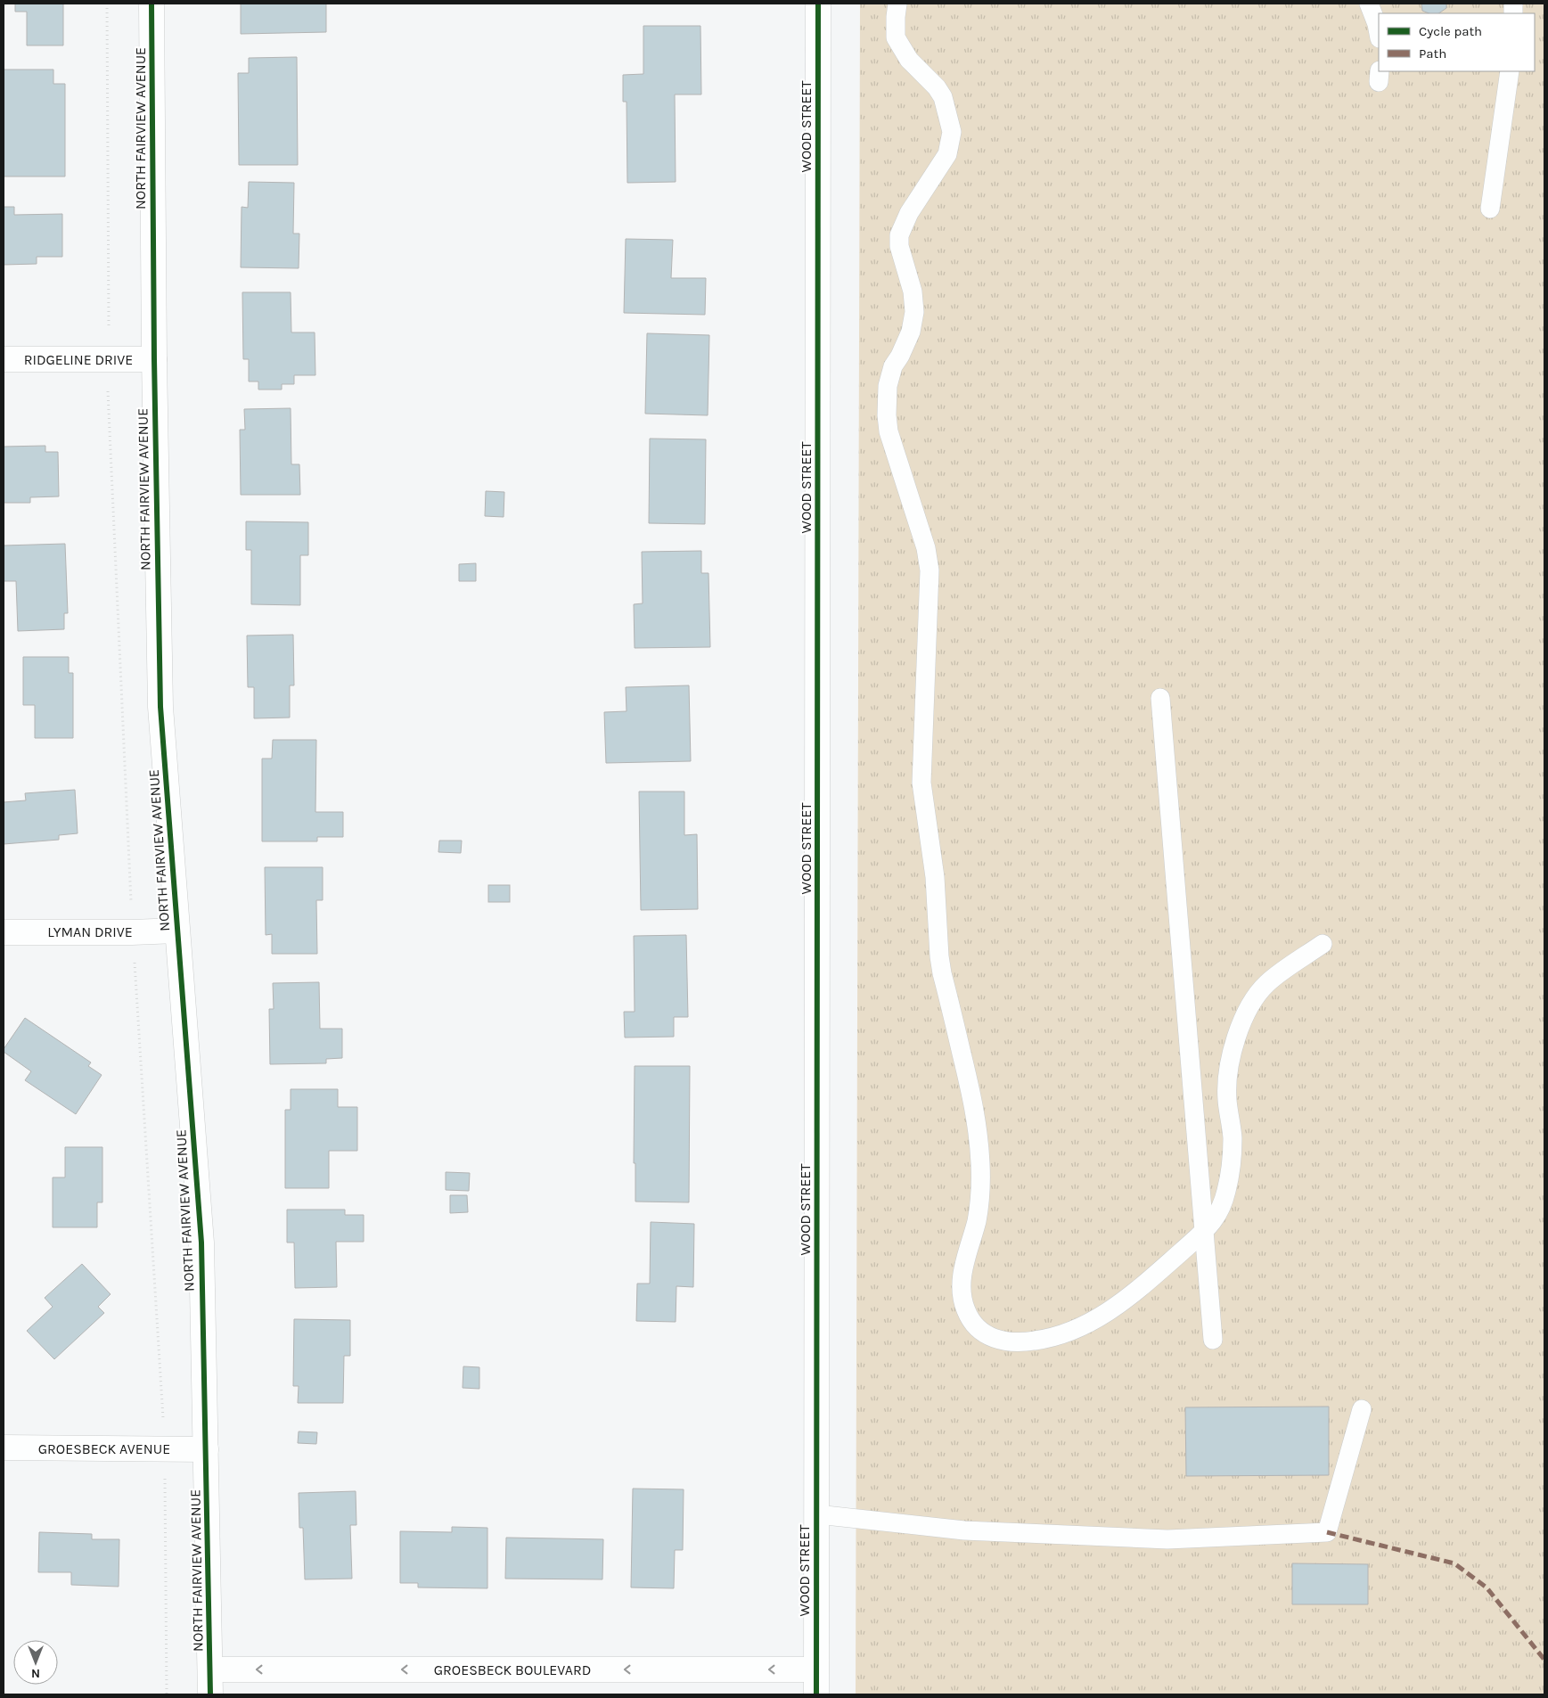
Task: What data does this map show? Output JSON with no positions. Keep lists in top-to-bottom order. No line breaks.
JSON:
{"streets":{"street":["WOOD STREET","NORTH FAIRVIEW AVENUE","RIDGELINE DRIVE","LYMAN DRIVE","GROESBECK AVENUE","GROESBECK BOULEVARD"]},"crossings":[["WOOD STREET","GROESBECK BOULEVARD"],["NORTH FAIRVIEW AVENUE","RIDGELINE DRIVE"],["NORTH FAIRVIEW AVENUE","LYMAN DRIVE"],["NORTH FAIRVIEW AVENUE","GROESBECK AVENUE"],["NORTH FAIRVIEW AVENUE","GROESBECK BOULEVARD"]],"one_way":["GROESBECK BOULEVARD"],"legend":["Cycle path","Path"],"north":"bottom"}
